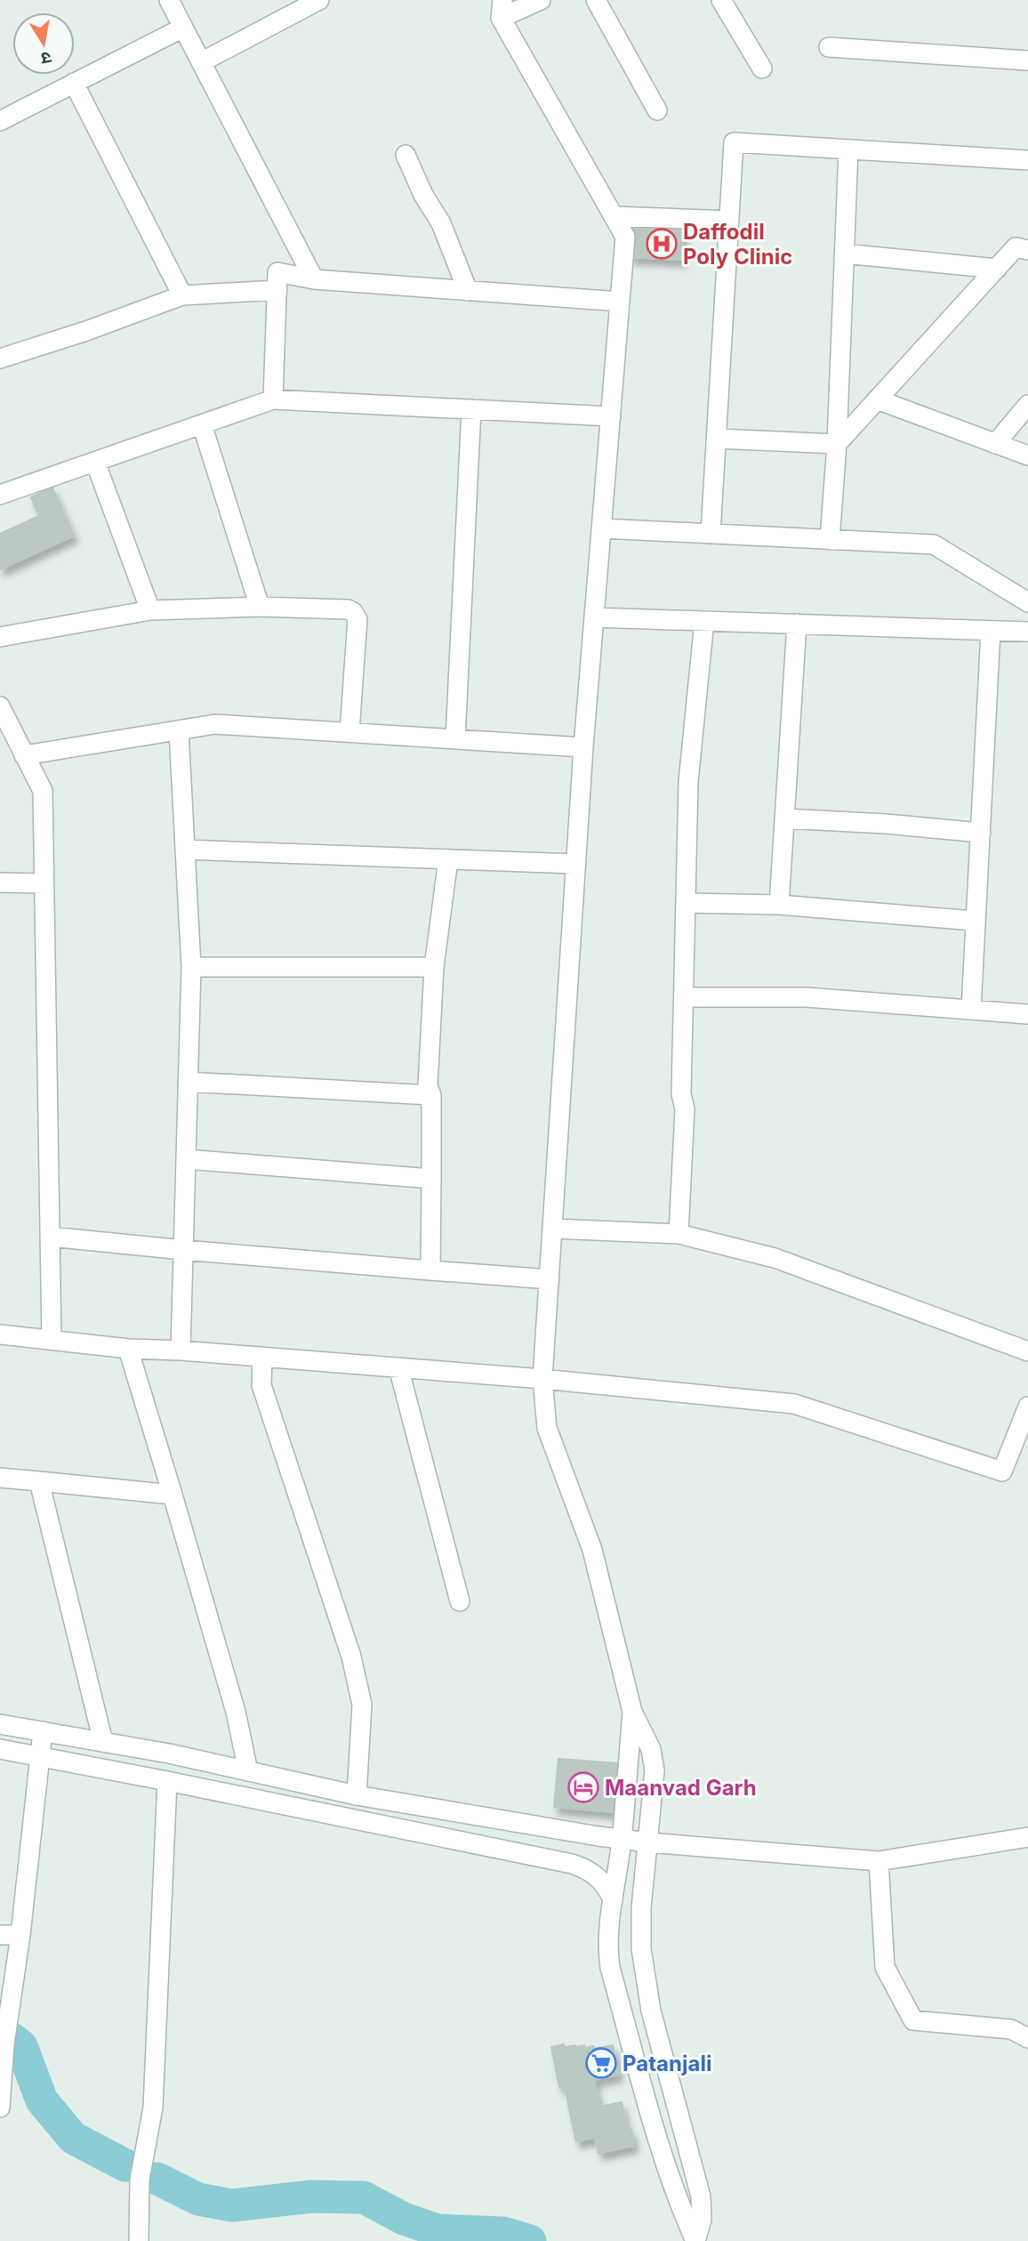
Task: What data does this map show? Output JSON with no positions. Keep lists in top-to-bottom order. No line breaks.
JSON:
{"places":{"hospital":["Daffodil Poly Clinic"],"hotel":["Maanvad Garh"],"supermarket":["Patanjali"]},"north":"bottom"}
